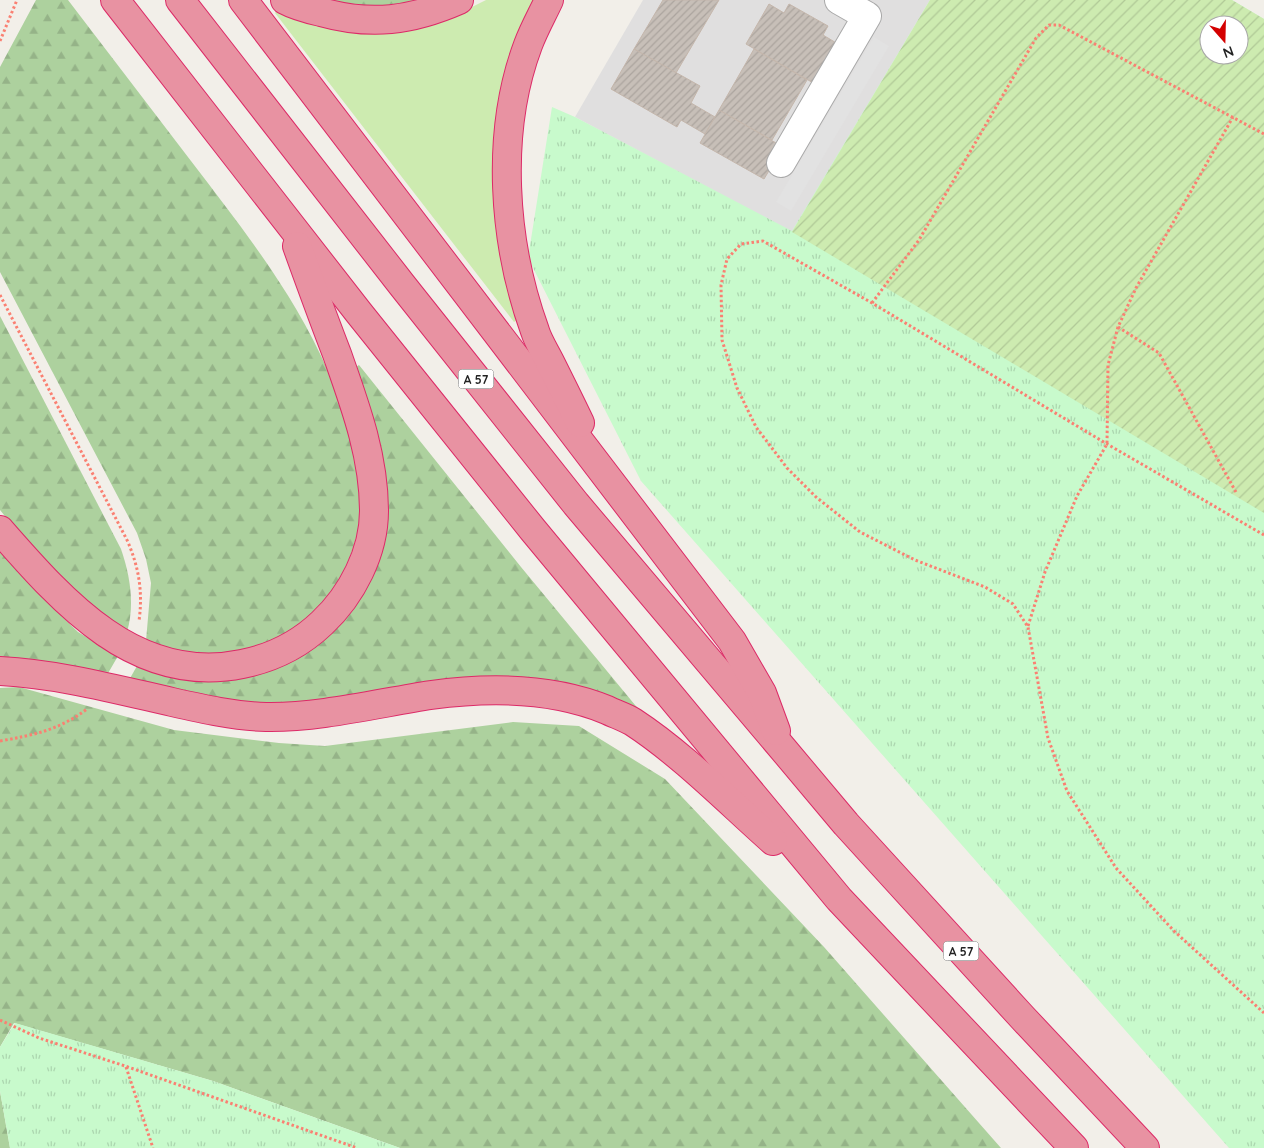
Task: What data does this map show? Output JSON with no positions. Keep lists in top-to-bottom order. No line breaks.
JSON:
{"streets":{"highway":["A 57"]},"north":"bottom"}
